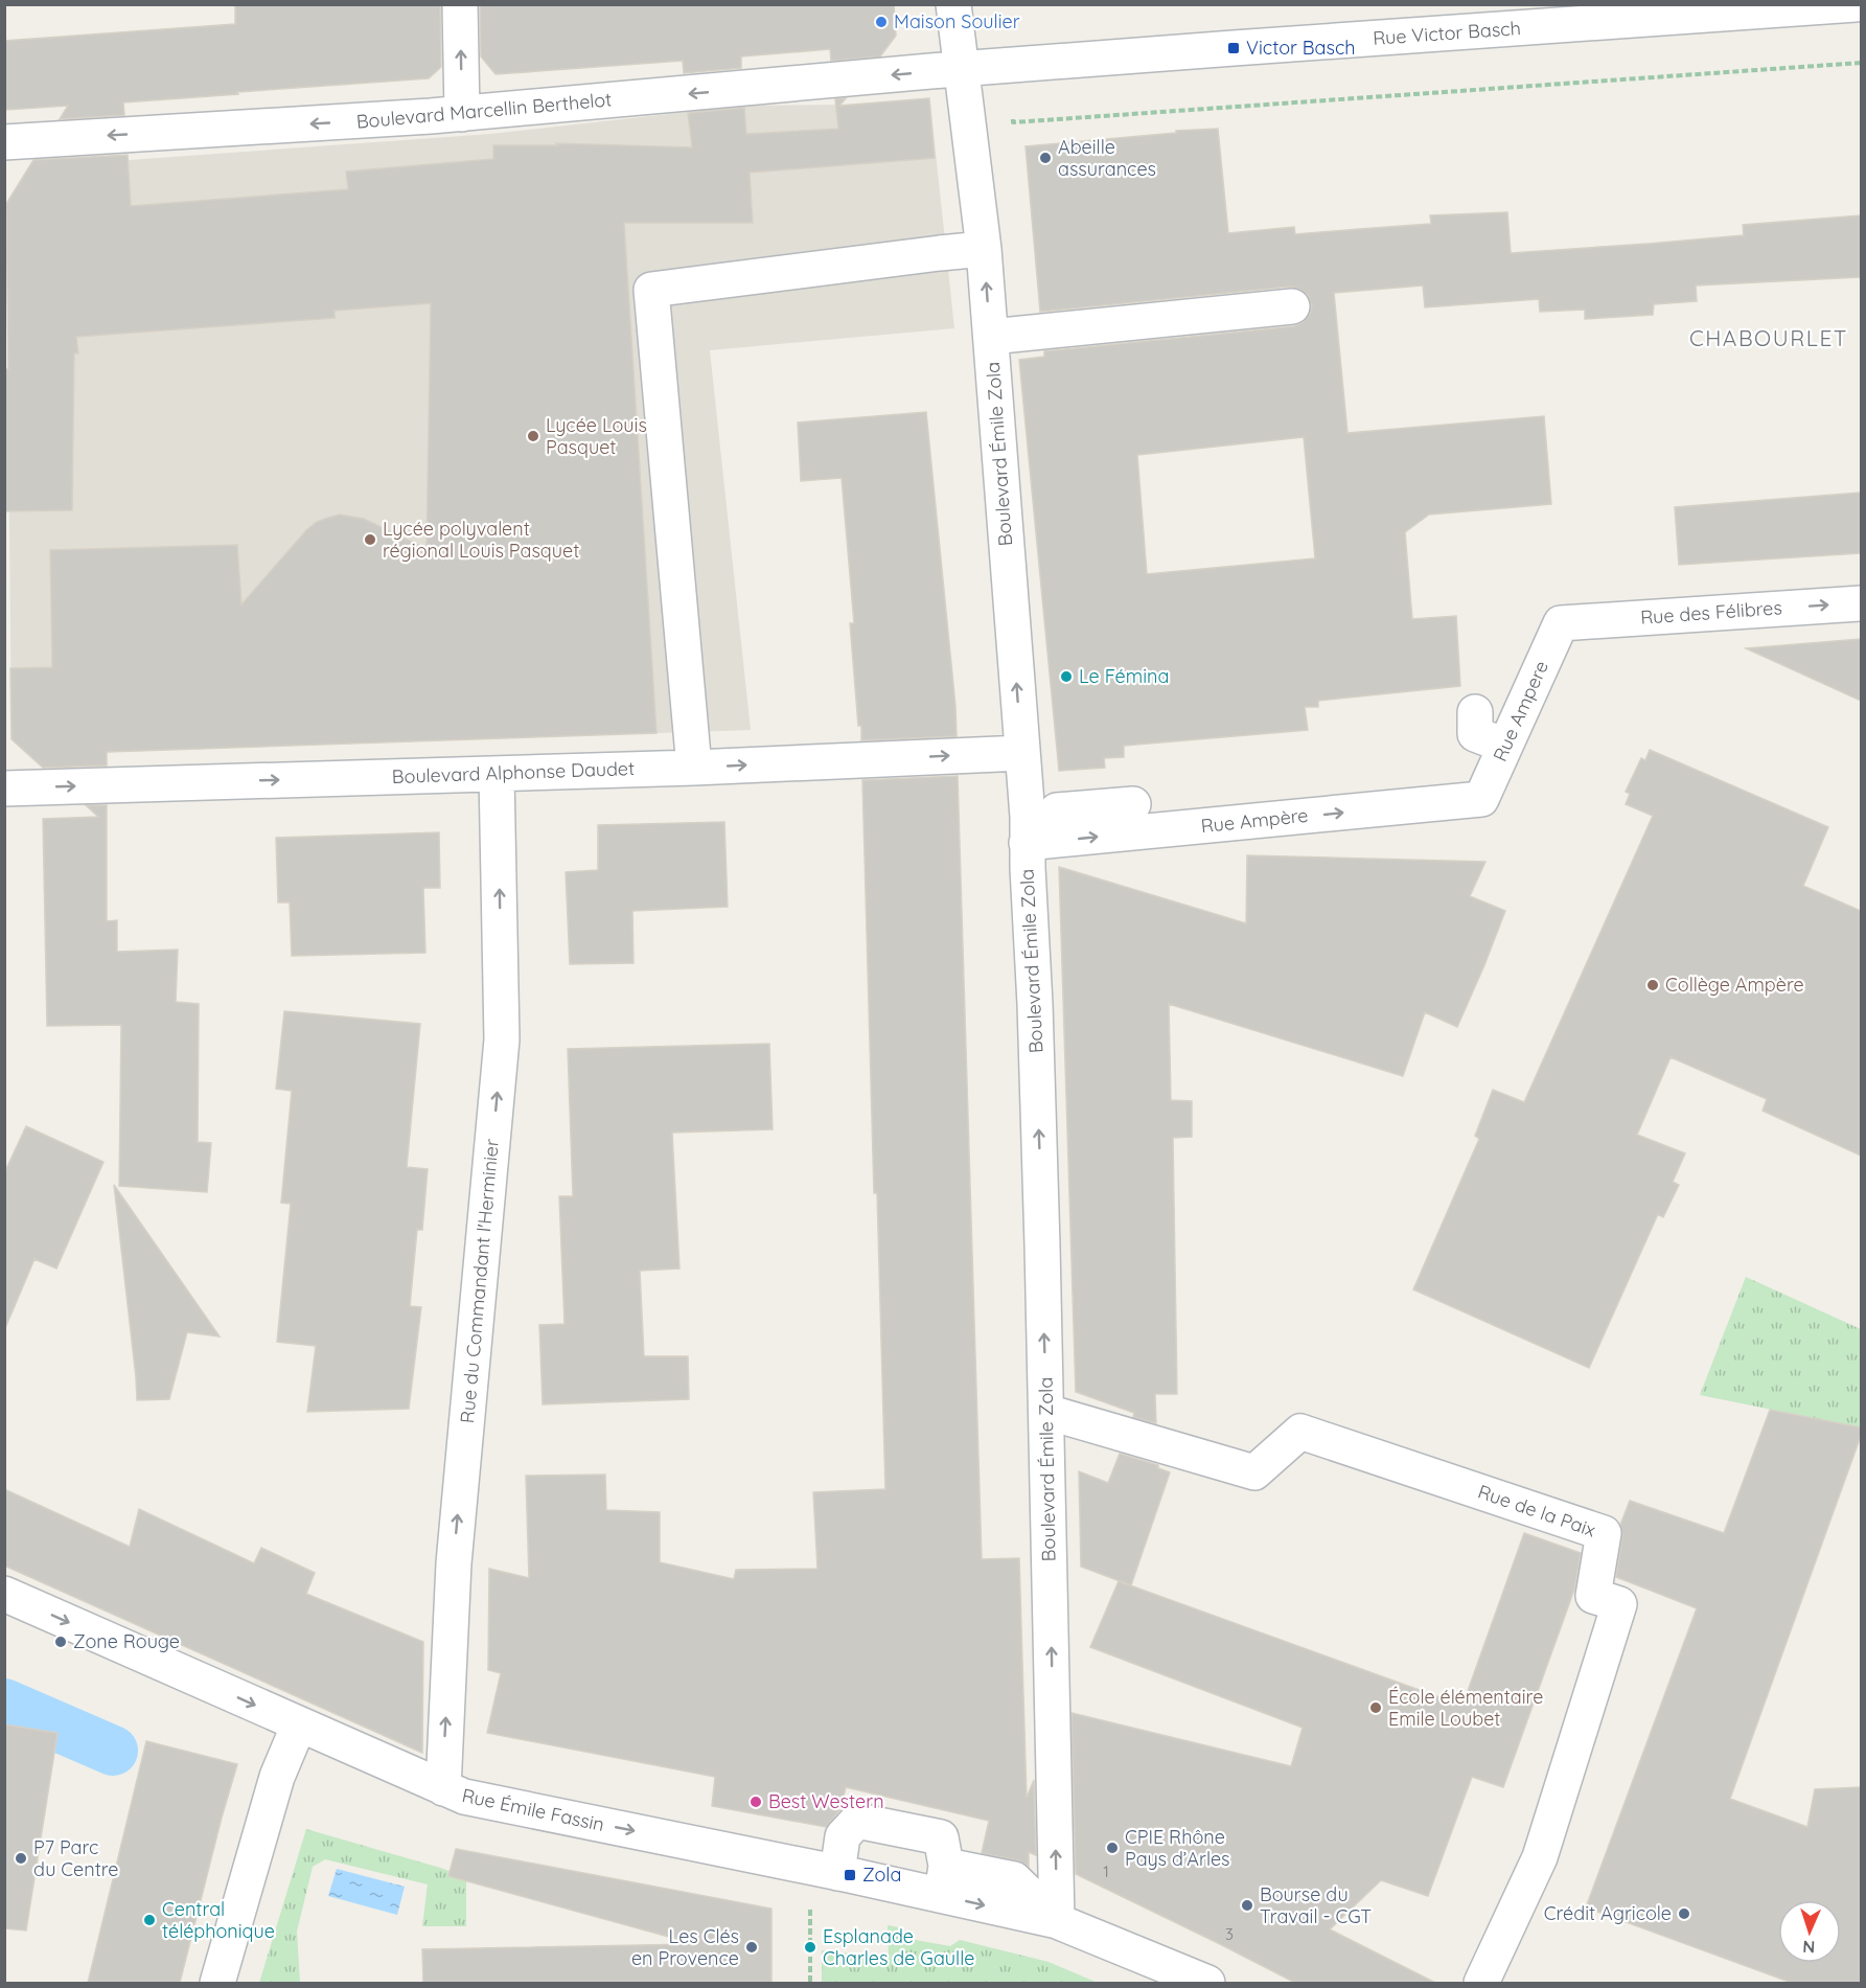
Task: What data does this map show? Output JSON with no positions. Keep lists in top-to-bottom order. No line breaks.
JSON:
{"streets":{"street":["Rue Victor Basch","Boulevard Marcellin Berthelot","Boulevard Émile Zola","Rue des Félibres","Rue Ampere","Boulevard Alphonse Daudet","Rue Ampère","Rue du Commandant l'Herminier","Rue de la Paix","Rue Émile Fassin"]},"crossings":[["Rue Victor Basch","Boulevard Marcellin Berthelot"],["Rue Victor Basch","Boulevard Émile Zola"],["Boulevard Marcellin Berthelot","Boulevard Émile Zola"],["Boulevard Émile Zola","Boulevard Alphonse Daudet"],["Boulevard Émile Zola","Rue Ampère"],["Boulevard Émile Zola","Rue de la Paix"],["Boulevard Émile Zola","Rue Émile Fassin"],["Rue des Félibres","Rue Ampere"],["Rue Ampere","Rue Ampère"],["Boulevard Alphonse Daudet","Rue du Commandant l'Herminier"],["Rue du Commandant l'Herminier","Rue Émile Fassin"]],"one_way":["Boulevard Marcellin Berthelot","Boulevard Émile Zola","Rue des Félibres","Boulevard Alphonse Daudet","Rue Ampère","Rue du Commandant l'Herminier","Rue Émile Fassin"],"districts":["CHABOURLET"],"places":{"other":["Maison Soulier","Abeille assurances","Lycée Louis Pasquet","Lycée polyvalent régional Louis Pasquet","Le Fémina","Collège Ampère","Zone Rouge","École élémentaire Emile Loubet","Best Western","CPIE Rhône Pays d’Arles","P7 Parc du Centre","Bourse du Travail - CGT","Crédit Agricole","Central téléphonique","Les Clés en Provence","Esplanade Charles de Gaulle"],"transit":["Victor Basch","Zola"]},"house_numbers":["1","3"],"north":"bottom"}
